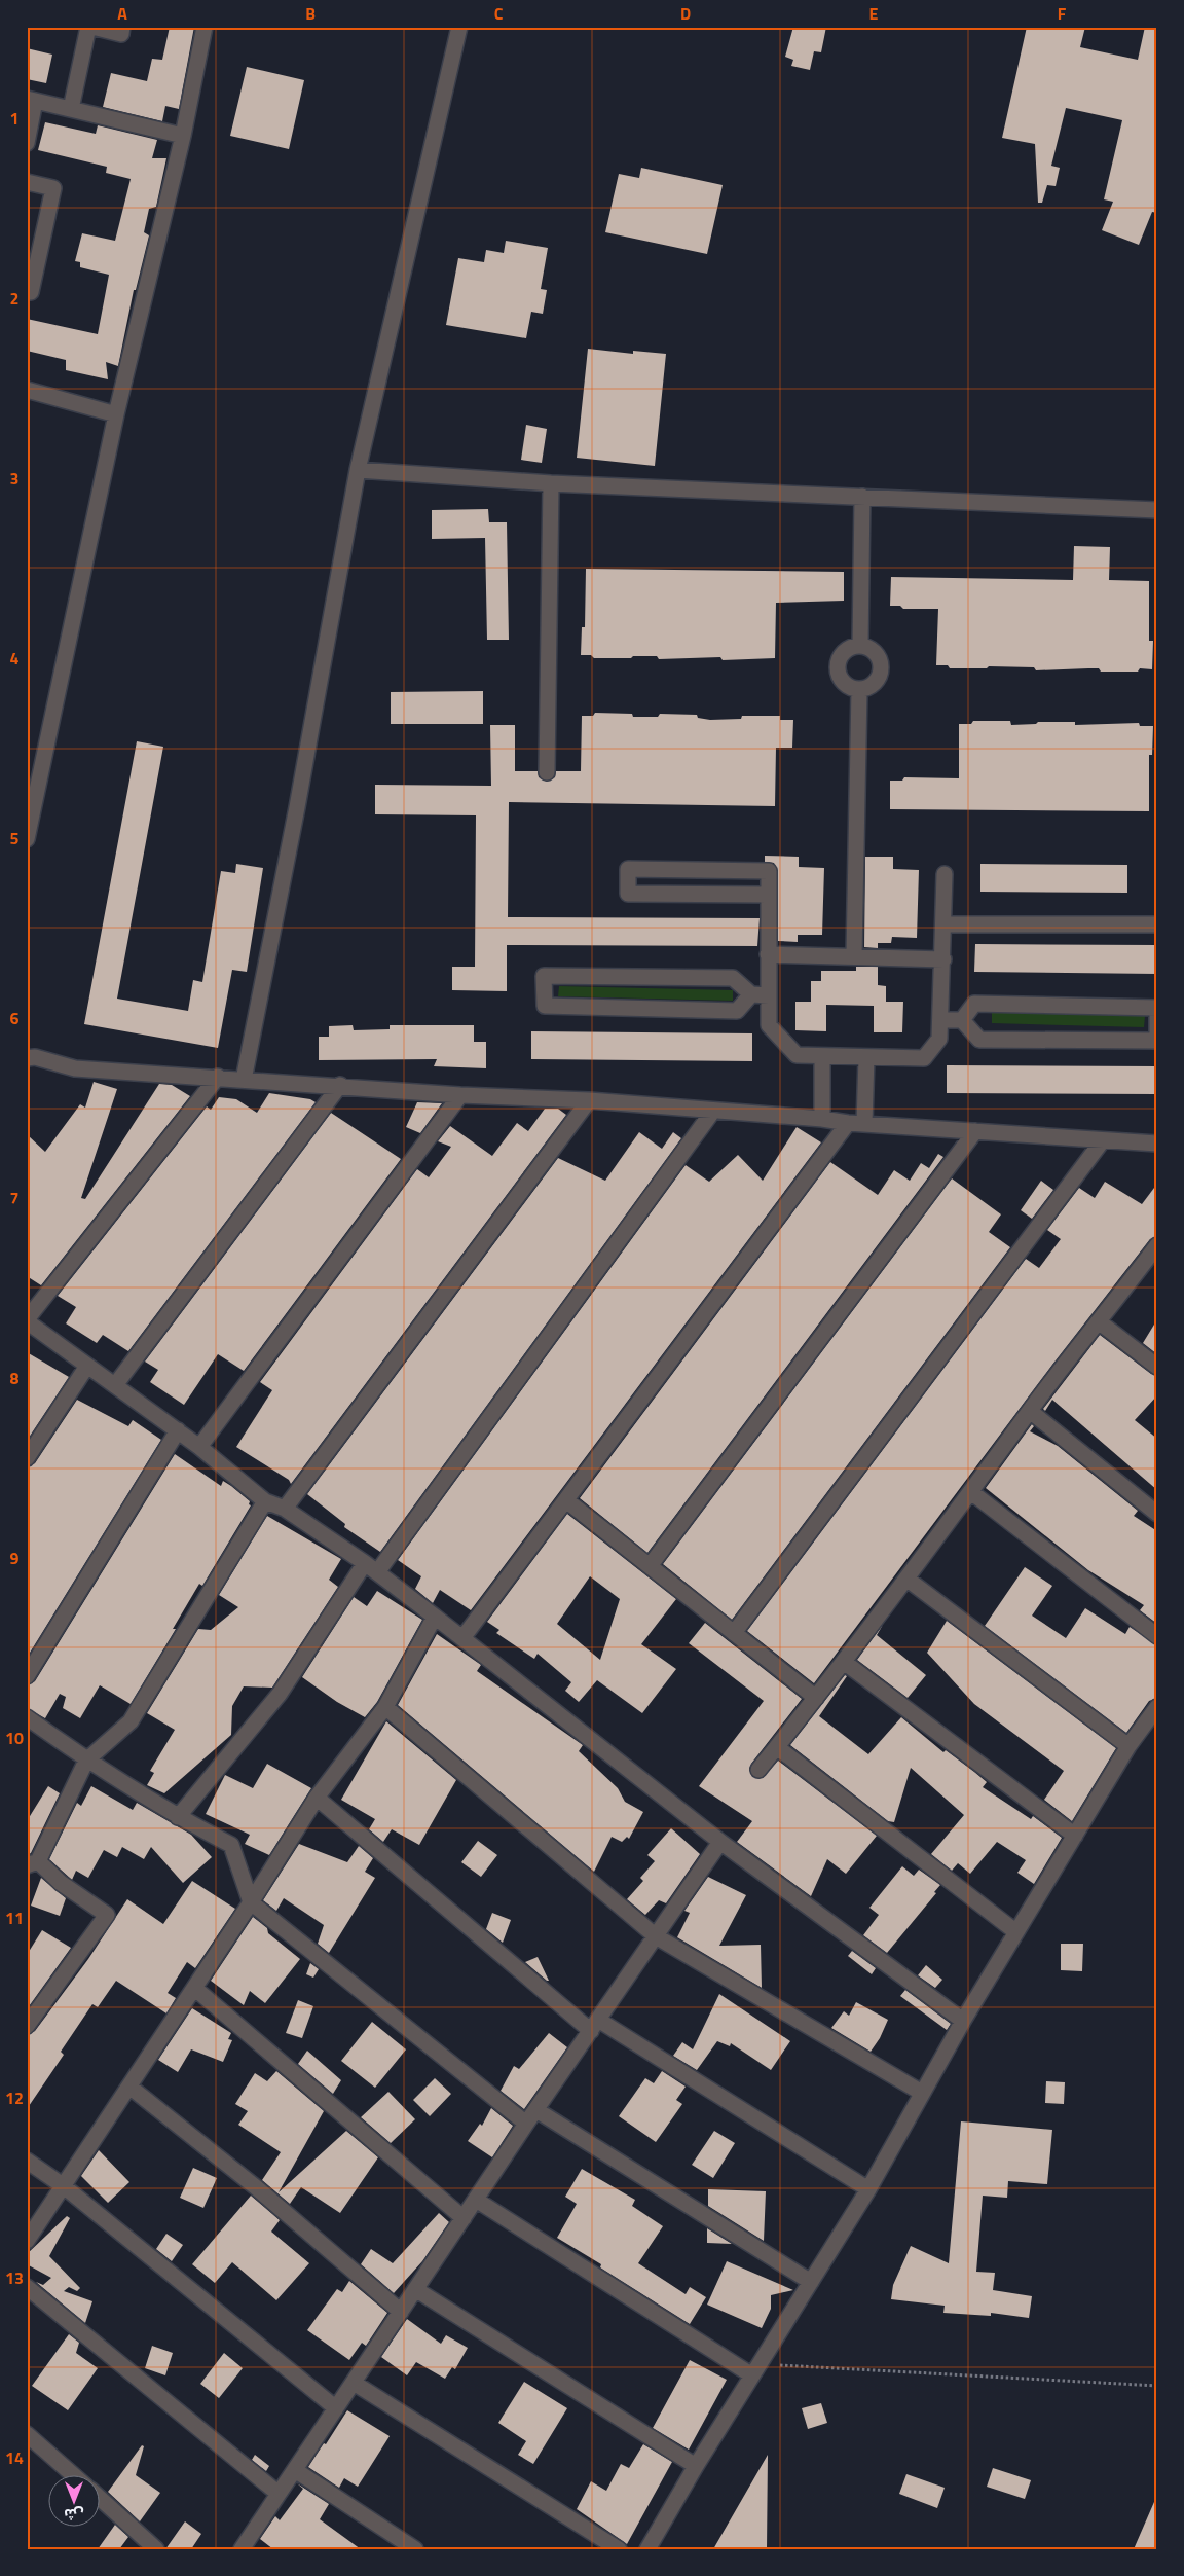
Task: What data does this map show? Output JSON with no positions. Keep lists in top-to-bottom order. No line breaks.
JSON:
{"north":"bottom","grid":{"columns":["A","B","C","D","E","F"],"rows":["1","2","3","4","5","6","7","8","9","10","11","12","13","14"]}}
